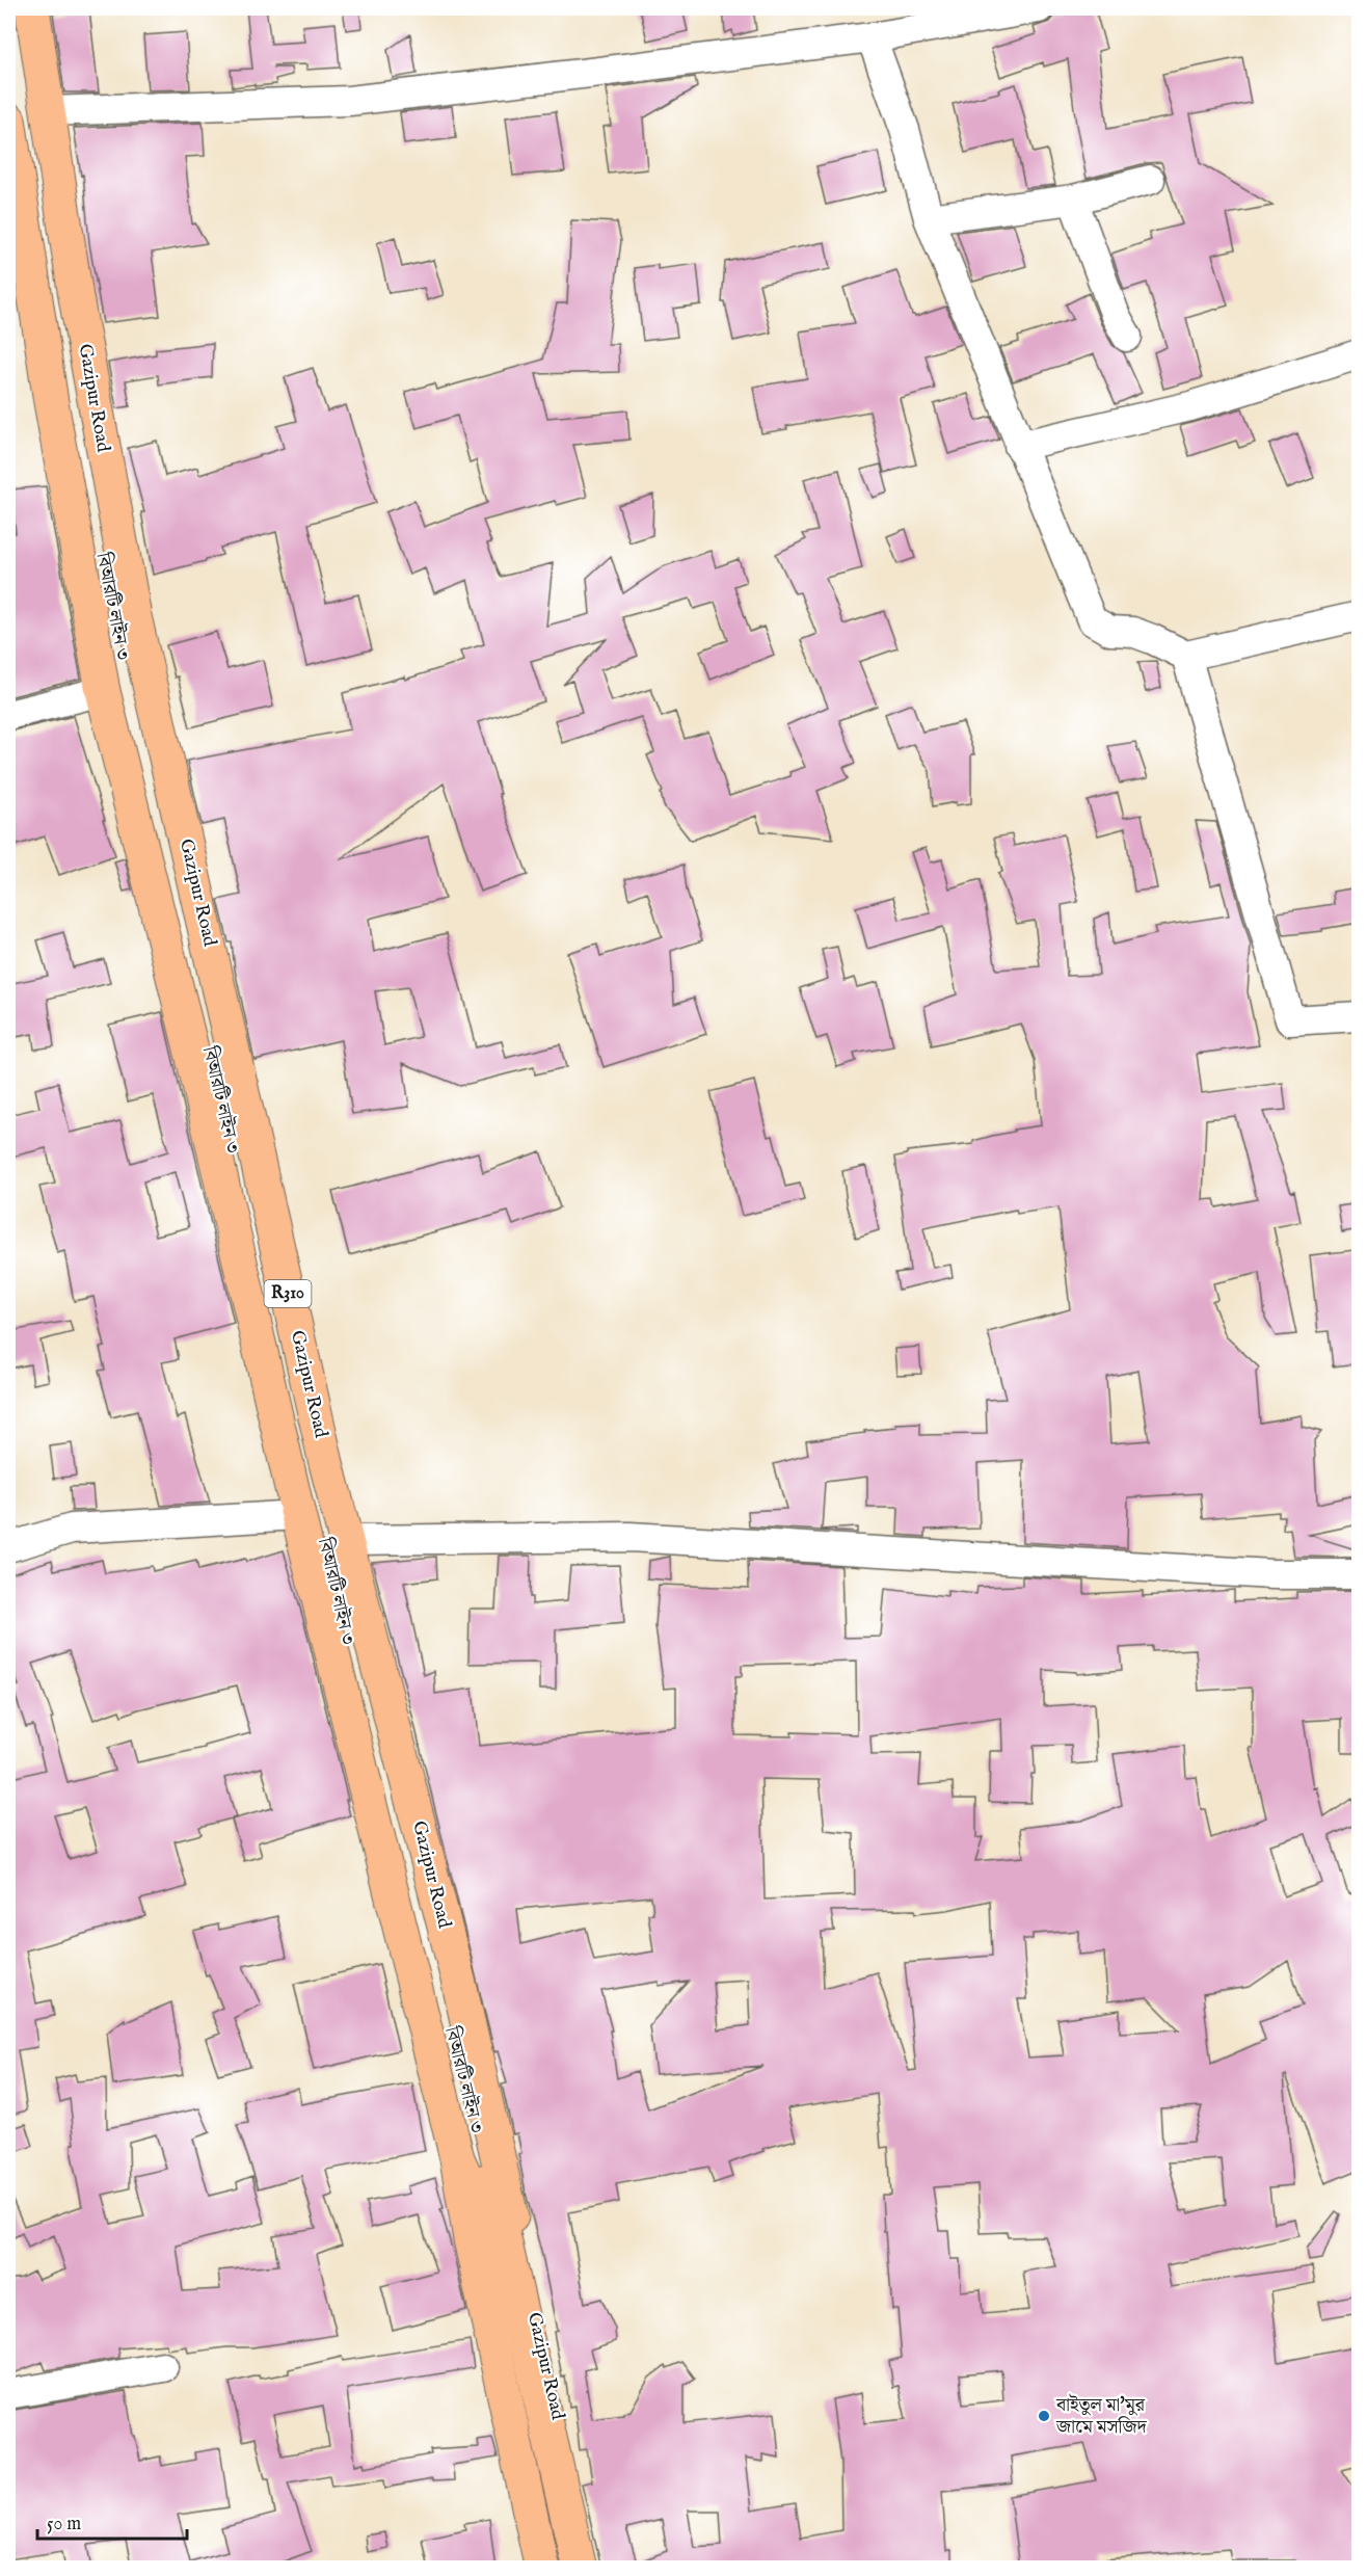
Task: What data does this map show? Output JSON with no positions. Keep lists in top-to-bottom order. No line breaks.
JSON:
{"streets":{"main road":["Gazipur Road","বিআরটি লাইন ৩","R310"]},"places":["বাইতুল মা'মুর জামে মসজিদ"],"scale_bar":"50 m"}
